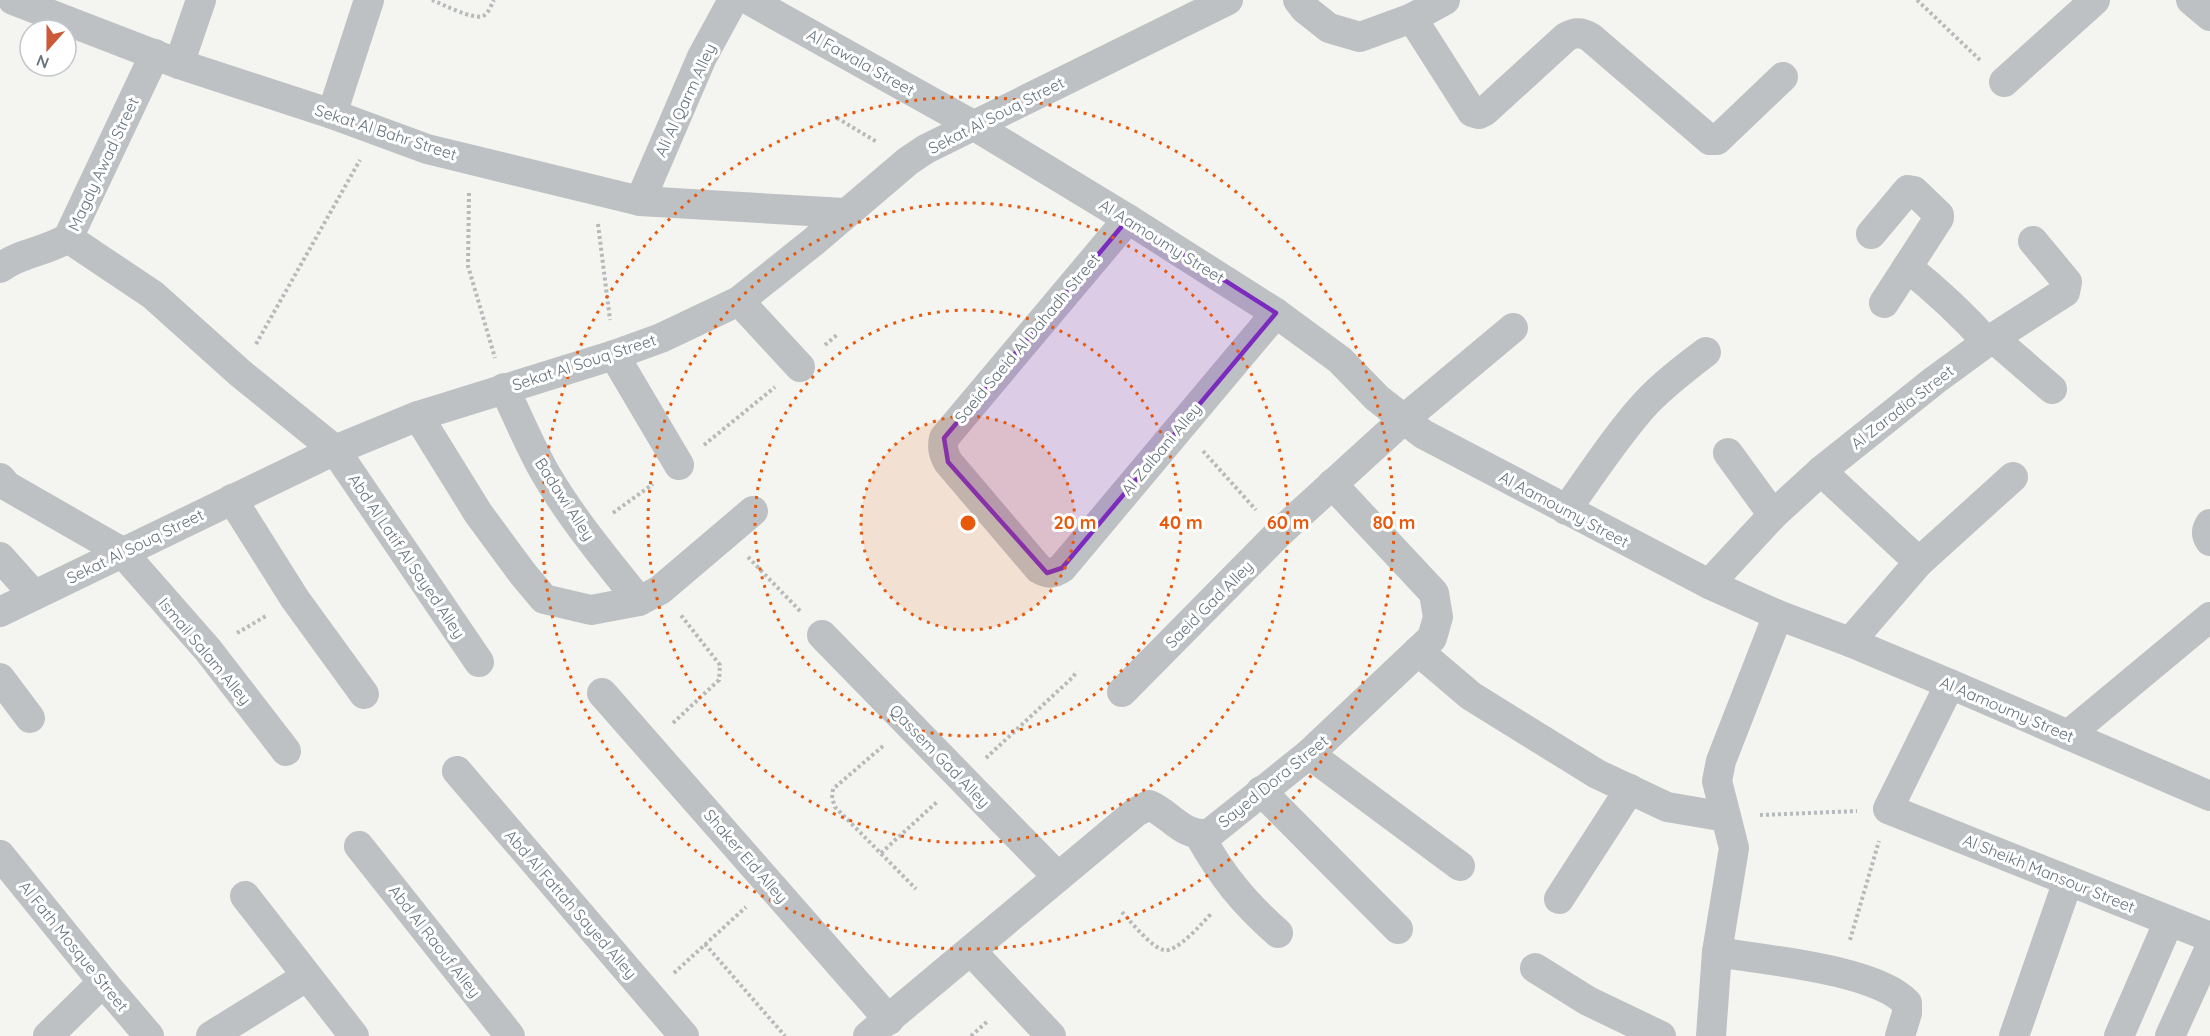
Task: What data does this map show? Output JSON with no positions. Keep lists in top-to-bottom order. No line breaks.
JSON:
{"streets":{"street":["Al Fawala Street","Ali Al Qarm Alley","Sekat Al Souq Street","Sekat Al Bahr Street","Magdy Awad Street","Al Aamoumy Street","Saeid Saeid Al Dahadh Street","Al Zaradia Street","Al Zalbani Alley","Badawi Alley","Abd Al Latif Al Sayed Alley","Saeid Gad Alley","Ismail Salam Alley","Qassem Gad Alley","Sayed Dora Street","Shaker Eid Alley","Al Sheikh Mansour Street","Abd Al Fattah Sayed Alley","Abd Al Raouf Alley","Al Fath Mosque Street"]},"crossings":[["Al Fawala Street","Sekat Al Souq Street"],["Al Fawala Street","Al Aamoumy Street"],["Ali Al Qarm Alley","Sekat Al Bahr Street"],["Sekat Al Souq Street","Sekat Al Bahr Street"],["Sekat Al Souq Street","Al Aamoumy Street"],["Sekat Al Souq Street","Badawi Alley"],["Sekat Al Souq Street","Abd Al Latif Al Sayed Alley"],["Sekat Al Souq Street","Ismail Salam Alley"],["Sekat Al Bahr Street","Magdy Awad Street"],["Magdy Awad Street","Abd Al Latif Al Sayed Alley"],["Al Aamoumy Street","Saeid Saeid Al Dahadh Street"],["Al Aamoumy Street","Al Zaradia Street"],["Al Aamoumy Street","Al Zalbani Alley"],["Al Aamoumy Street","Saeid Gad Alley"],["Saeid Saeid Al Dahadh Street","Al Zalbani Alley"],["Saeid Gad Alley","Sayed Dora Street"],["Qassem Gad Alley","Sayed Dora Street"],["Sayed Dora Street","Shaker Eid Alley"]],"north":"bottom","rings":["20 m","40 m","60 m","80 m"]}
